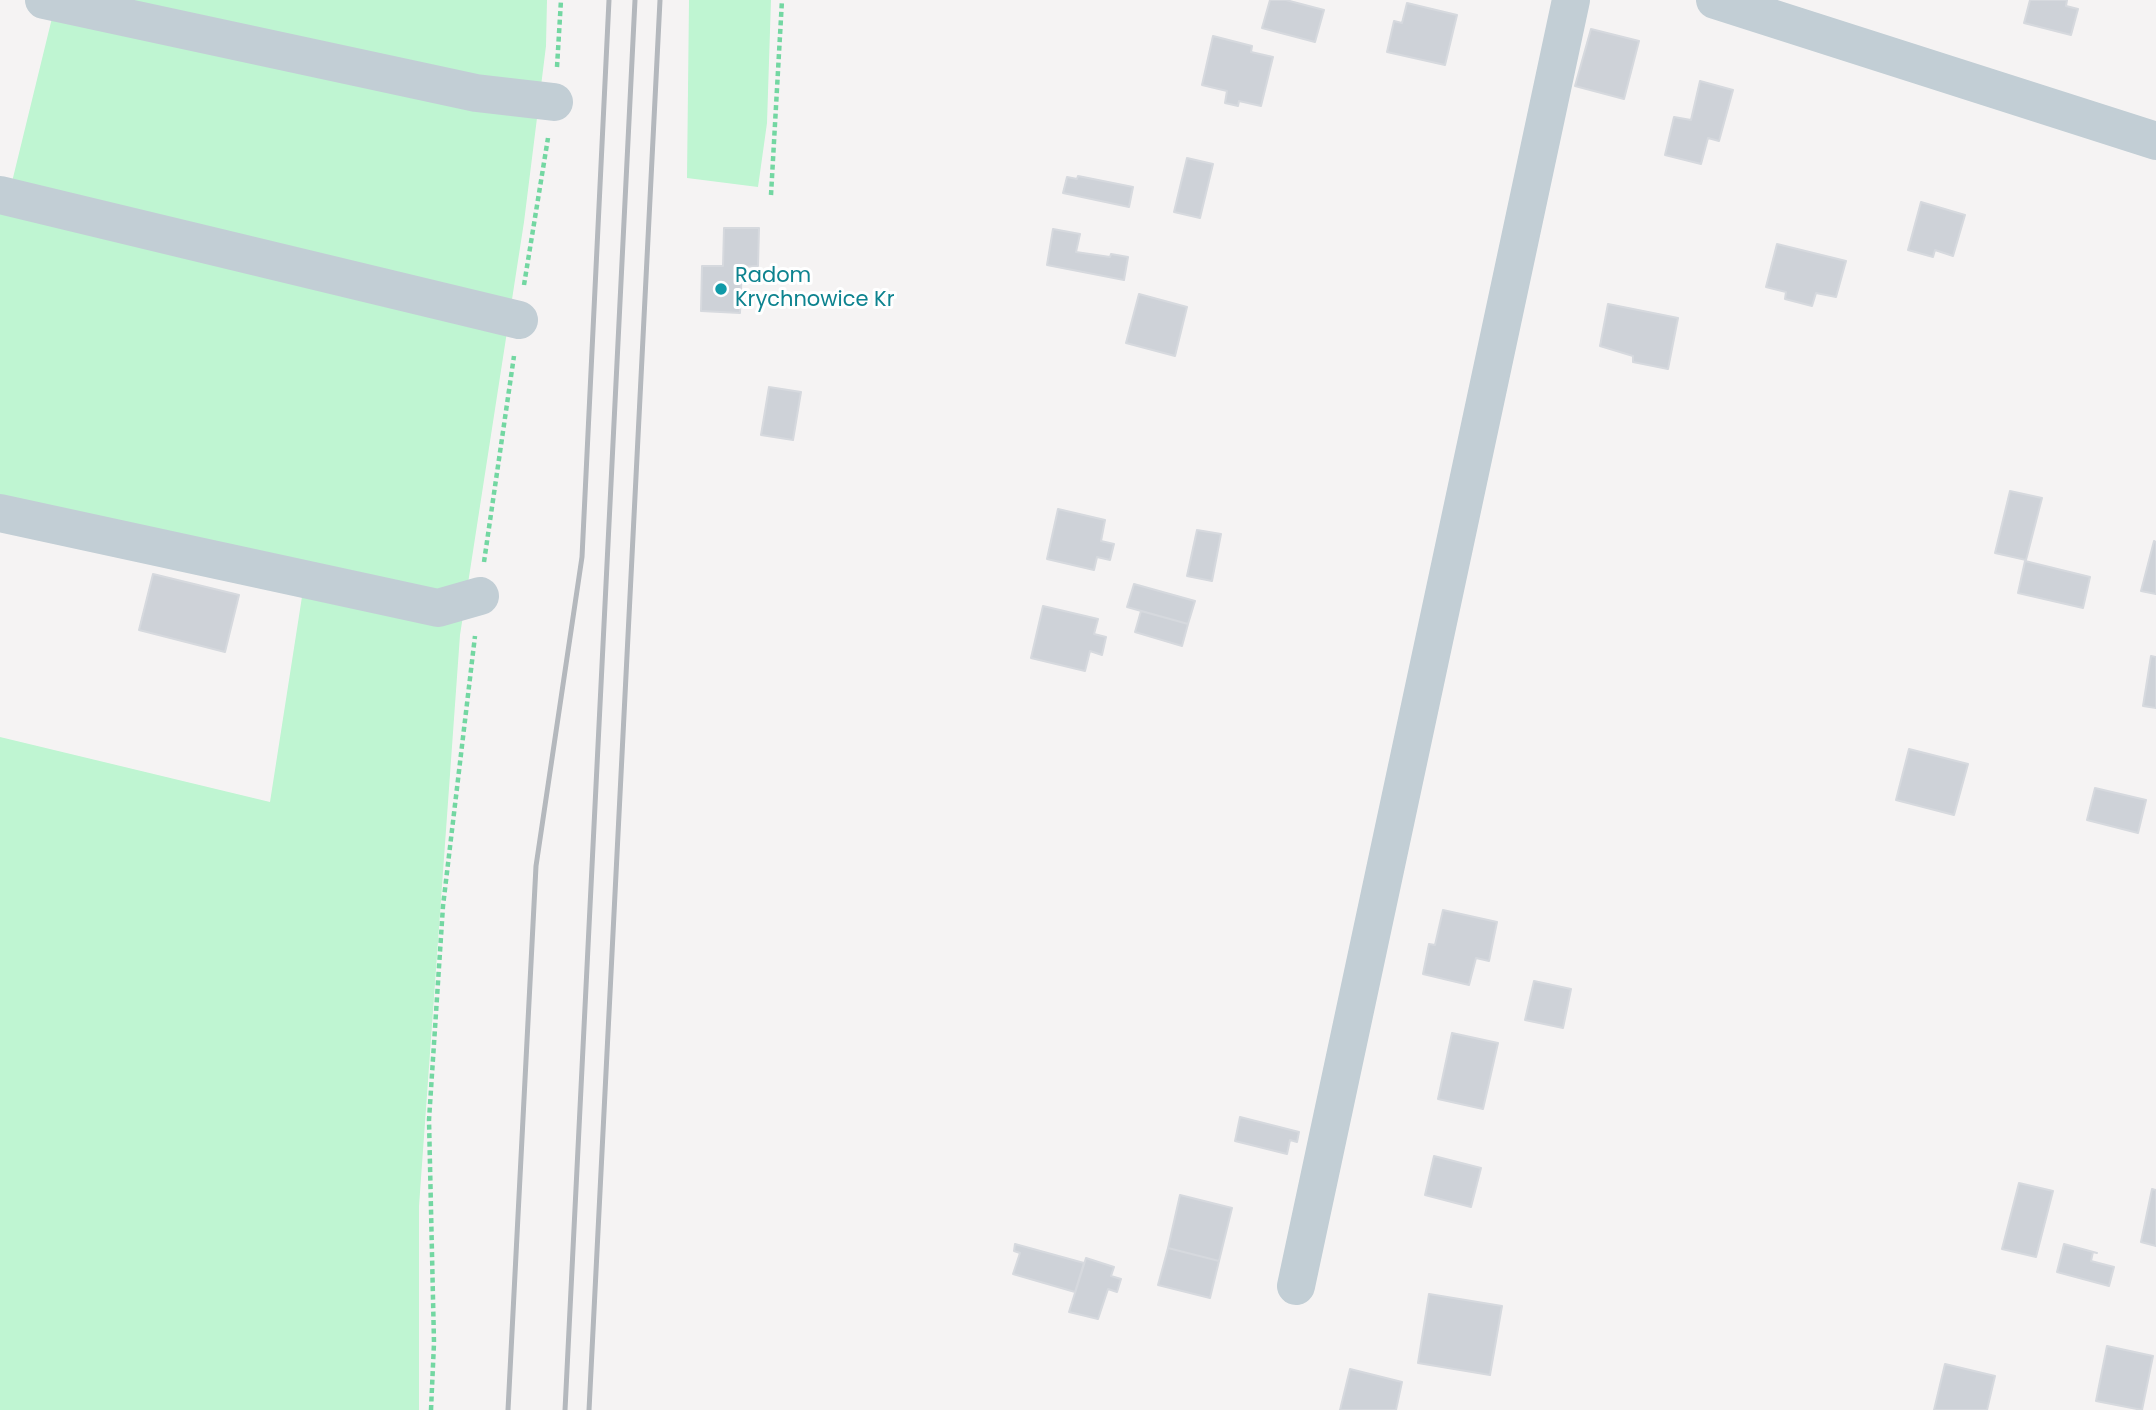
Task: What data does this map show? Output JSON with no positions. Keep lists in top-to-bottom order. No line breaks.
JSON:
{"places":["Radom Krychnowice Kr"]}
